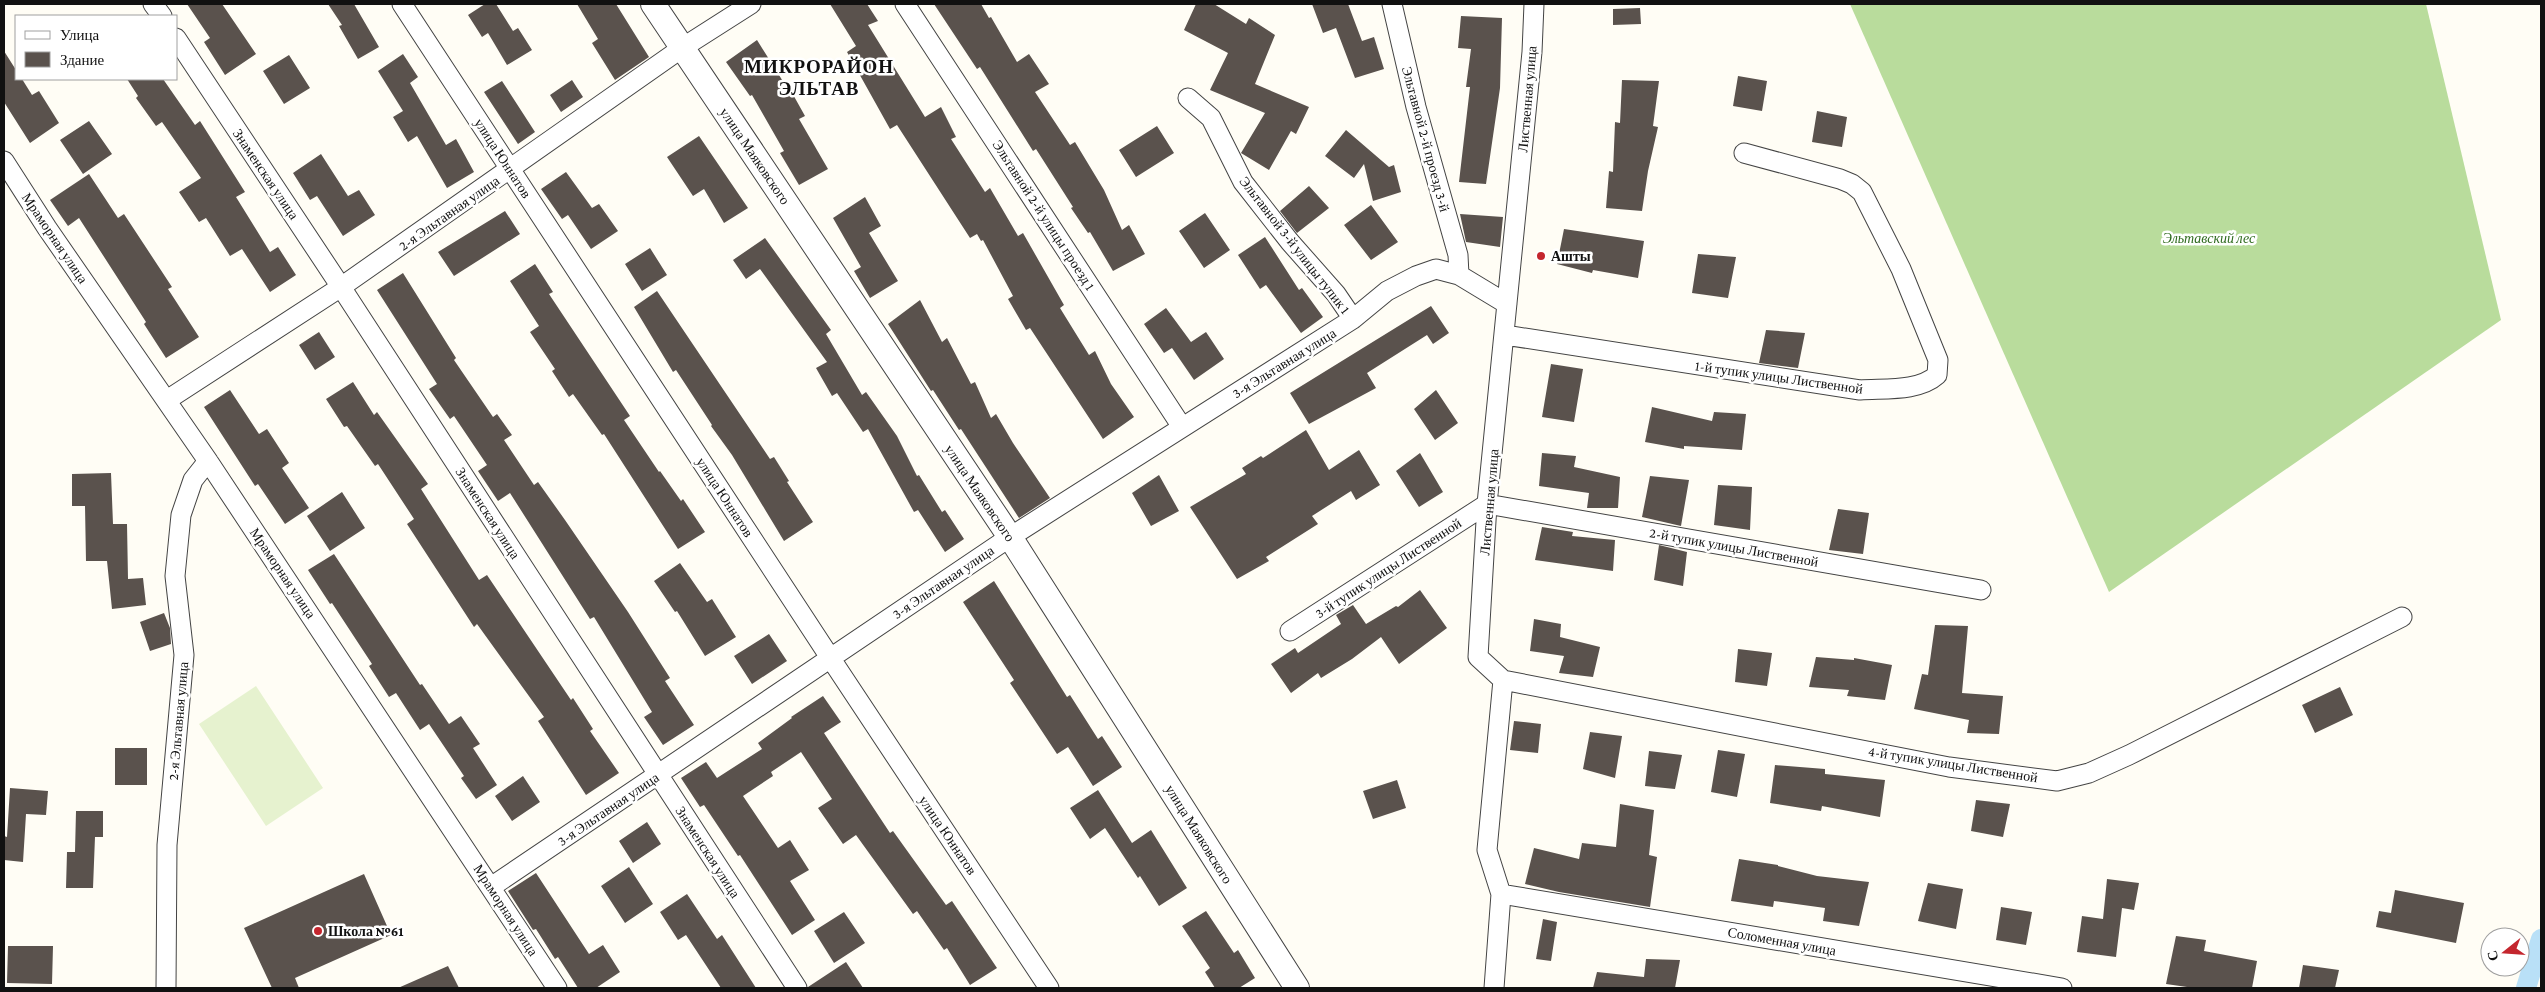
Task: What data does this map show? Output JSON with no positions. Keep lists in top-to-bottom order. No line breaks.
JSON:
{"streets":{"street":["Лиственная улица","Эльтавной 2-й проезд 3-й","улица Маяковского","улица Юннатов","Знаменская улица","2-я Эльтавная улица","Эльтавной 2-й улицы проезд 1","Мраморная улица","Эльтавной 3-й улицы тупик 1","3-я Эльтавная улица","1-й тупик улицы Лиственной","2-й тупик улицы Лиственной","3-й тупик улицы Лиственной","4-й тупик улицы Лиственной","Соломенная улица"]},"crossings":[["Лиственная улица","3-я Эльтавная улица"],["Лиственная улица","1-й тупик улицы Лиственной"],["Лиственная улица","2-й тупик улицы Лиственной"],["Лиственная улица","3-й тупик улицы Лиственной"],["Лиственная улица","4-й тупик улицы Лиственной"],["Эльтавной 2-й проезд 3-й","3-я Эльтавная улица"],["улица Маяковского","2-я Эльтавная улица"],["улица Маяковского","3-я Эльтавная улица"],["улица Юннатов","2-я Эльтавная улица"],["улица Юннатов","3-я Эльтавная улица"],["Знаменская улица","2-я Эльтавная улица"],["Знаменская улица","3-я Эльтавная улица"],["2-я Эльтавная улица","Мраморная улица"],["Эльтавной 2-й улицы проезд 1","3-я Эльтавная улица"],["Мраморная улица","3-я Эльтавная улица"],["Эльтавной 3-й улицы тупик 1","3-я Эльтавная улица"],["2-й тупик улицы Лиственной","3-й тупик улицы Лиственной"]],"districts":["МИКРОРАЙОН ЭЛЬТАВ"],"parks":["Эльтавский лес"],"places":["Ашты","Школа №61"],"legend":["Улица","Здание"],"north":"left"}
